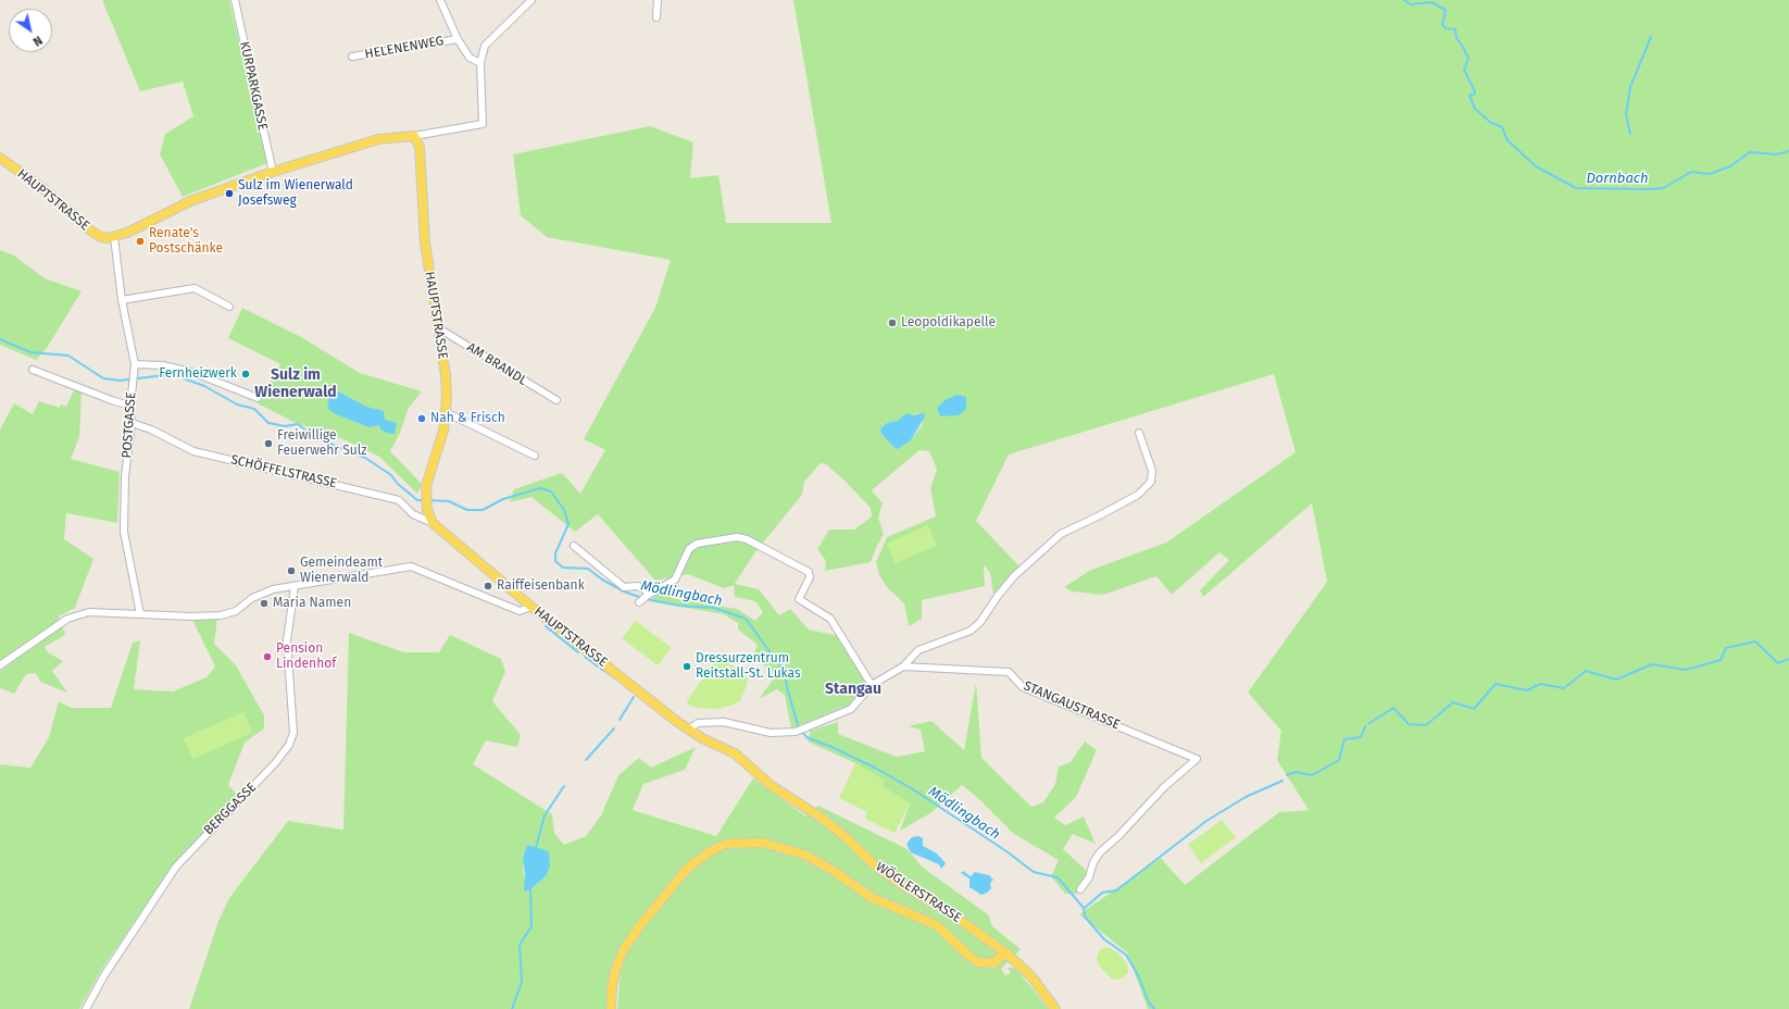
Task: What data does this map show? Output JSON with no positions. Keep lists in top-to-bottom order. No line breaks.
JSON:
{"streets":{"main road":["HAUPTSTRASSE","WÖGLERSTRASSE"],"street":["HELENENWEG","KURPARKGASSE","AM BRANDL","POSTGASSE","SCHÖFFELSTRASSE","STANGAUSTRASSE","BERGGASSE"]},"crossings":[["HAUPTSTRASSE","AM BRANDL"],["HAUPTSTRASSE","POSTGASSE"],["HAUPTSTRASSE","SCHÖFFELSTRASSE"],["HAUPTSTRASSE","WÖGLERSTRASSE"],["POSTGASSE","SCHÖFFELSTRASSE"]],"districts":["Sulz im Wienerwald","Stangau"],"water":["Dornbach","Mödlingbach"],"places":["Sulz im Wienerwald Josefsweg","Renate's Postschänke","Leopoldikapelle","Fernheizwerk","Nah & Frisch","Freiwillige Feuerwehr Sulz","Gemeindeamt Wienerwald","Raiffeisenbank","Maria Namen","Pension Lindenhof","Dressurzentrum Reitstall-St. Lukas"],"north":"bottom right"}
